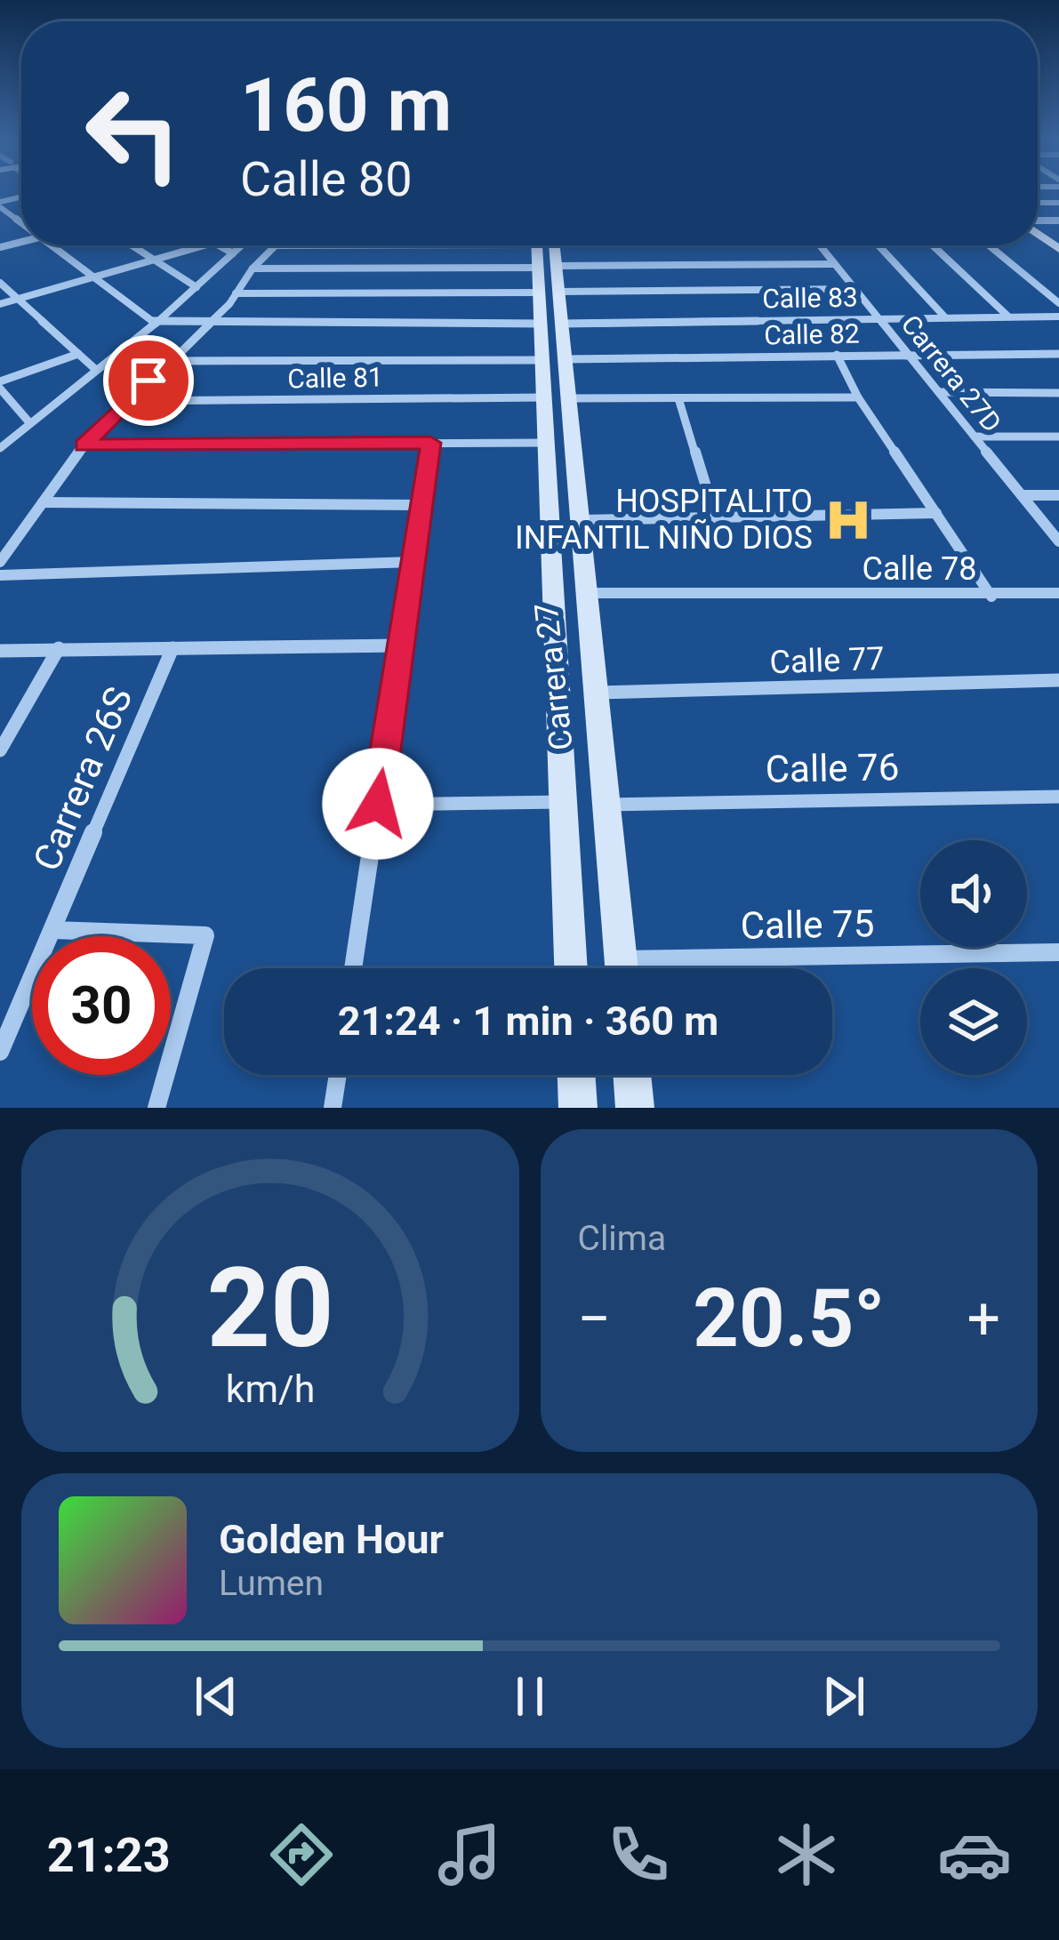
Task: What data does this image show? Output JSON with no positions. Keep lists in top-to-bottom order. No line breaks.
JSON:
{"streets":{"main road":["Carrera 27"],"street":["Calle 83","Calle 82","Carrera 27D","Calle 81","Calle 78","Calle 77","Calle 76","Carrera 26S","Calle 75"]},"crossings":[["Calle 83","Carrera 27D"],["Calle 83","Carrera 27"],["Calle 82","Carrera 27D"],["Calle 82","Carrera 27"],["Calle 81","Carrera 27"],["Calle 78","Carrera 27"],["Calle 77","Carrera 27"],["Carrera 27","Calle 76"],["Carrera 27","Calle 75"]],"places":{"hospital":["HOSPITALITO INFANTIL NIÑO DIOS"]},"page":{"turn":["160 m","Calle 80"],"limit":"30","trip":"21:24 · 1 min · 360 m","tile":"Clima","heat":["−","20.5°","+"],"song":["Golden Hour","Lumen"],"tabs":"21:23","gauge":["20","km/h"]}}
